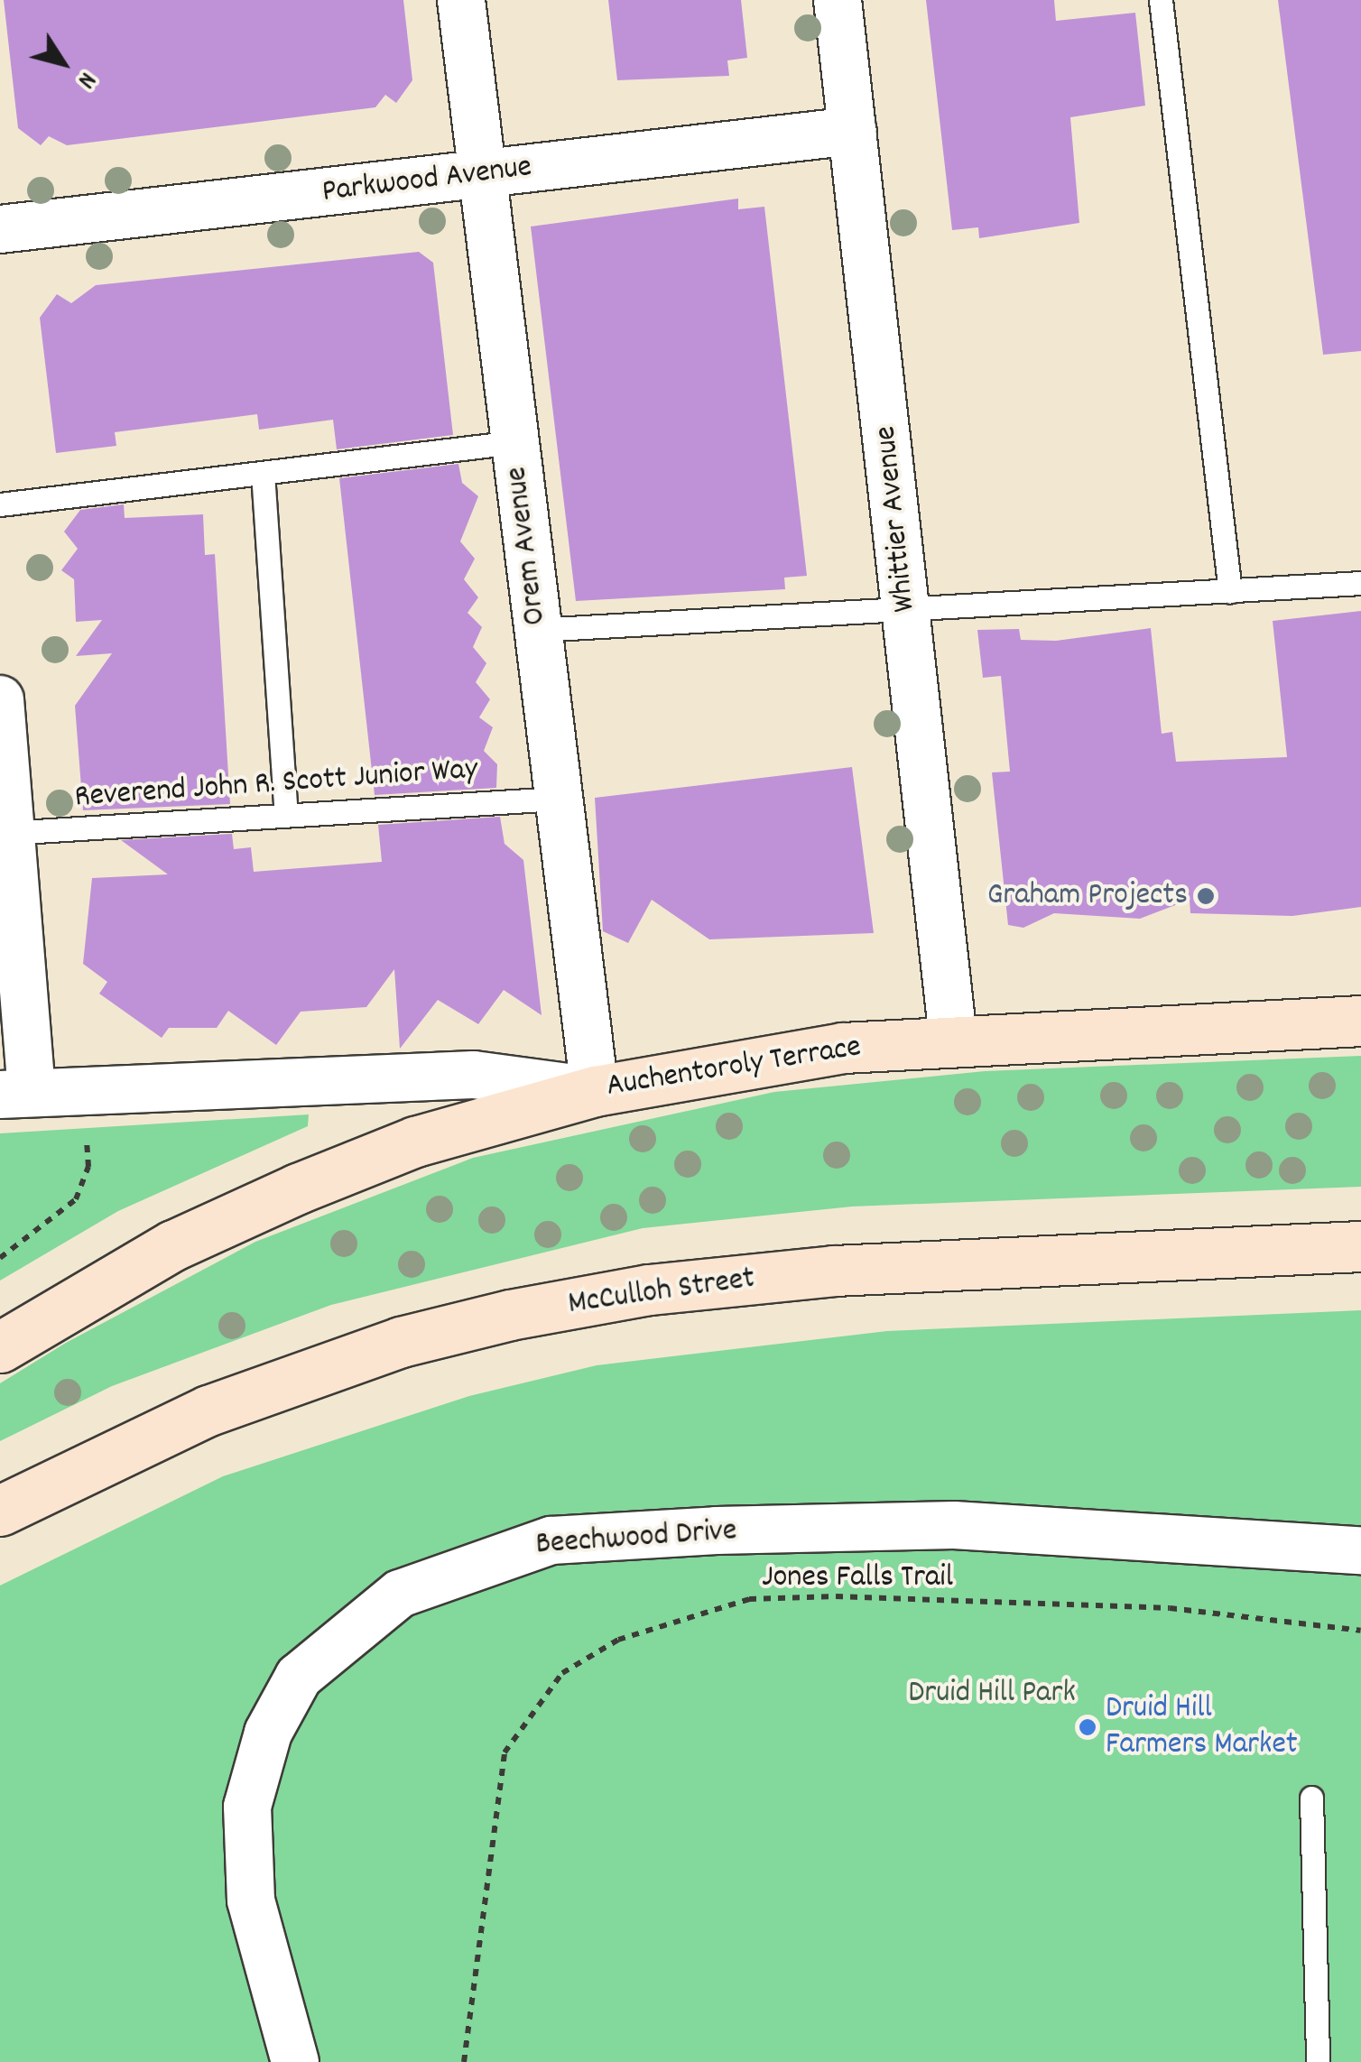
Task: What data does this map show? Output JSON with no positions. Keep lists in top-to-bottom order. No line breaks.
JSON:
{"streets":{"main road":["Auchentoroly Terrace","McCulloh Street"],"street":["Parkwood Avenue","Whittier Avenue","Orem Avenue","Beechwood Drive"],"lane":["Reverend John R. Scott Junior Way"],"path":["Jones Falls Trail"]},"crossings":[["Parkwood Avenue","Whittier Avenue"],["Parkwood Avenue","Orem Avenue"],["Whittier Avenue","Auchentoroly Terrace"],["Orem Avenue","Reverend John R. Scott Junior Way"],["Orem Avenue","Auchentoroly Terrace"]],"parks":["Druid Hill Park"],"places":["Graham Projects","Druid Hill Farmers Market"],"north":"bottom right"}
